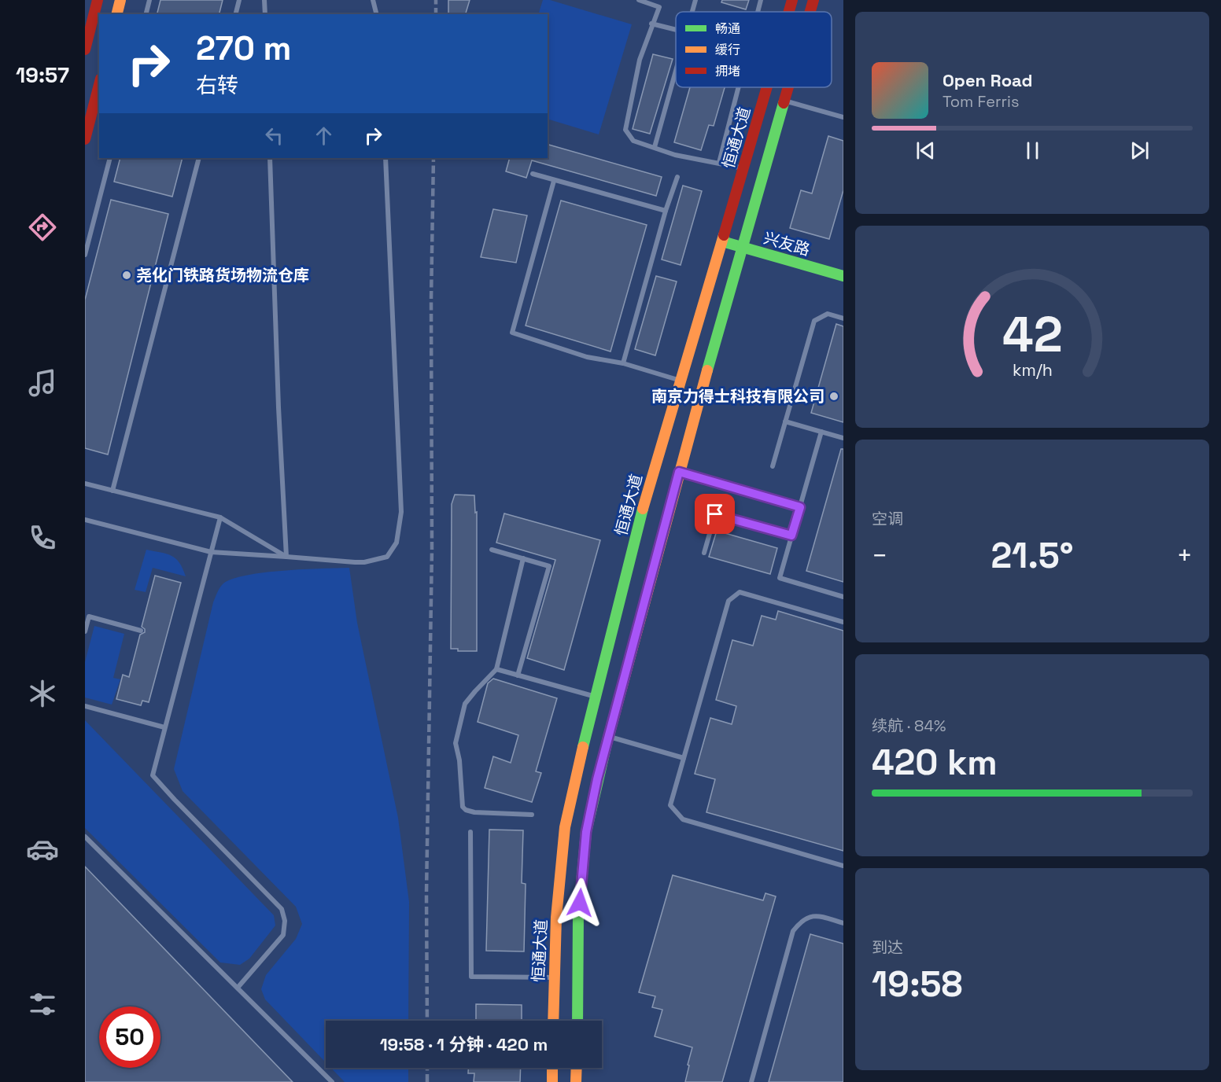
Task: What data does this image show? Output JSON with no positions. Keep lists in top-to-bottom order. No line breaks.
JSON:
{"streets":{"main road":["恒通大道","兴友路"]},"crossings":[["恒通大道","兴友路"]],"places":["尧化门铁路货场物流仓库","南京力得士科技有限公司"],"legend":["畅通","缓行","拥堵"],"page":{"tabs":"19:57","turn":["270 m","右转"],"song":["Open Road","Tom Ferris"],"tile":["空调",["续航 · 84%","420 km"],["到达","19:58"]],"heat":["−","21.5°","+"],"limit":"50","trip":"19:58 · 1 分钟 · 420 m","gauge":["42","km/h"]}}
